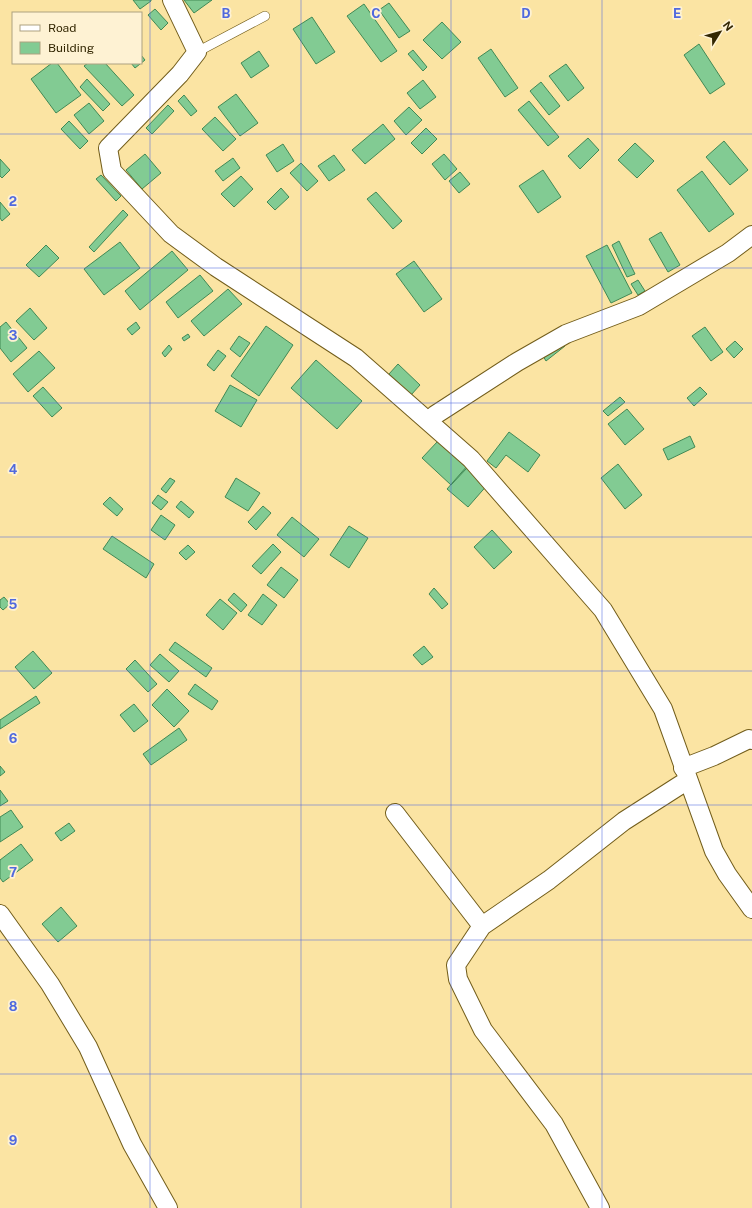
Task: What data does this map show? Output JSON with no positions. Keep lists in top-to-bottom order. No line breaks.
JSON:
{"legend":["Road","Building"],"north":"top right","grid":{"columns":["B","C","D","E"],"rows":["2","3","4","5","6","7","8","9"]}}
